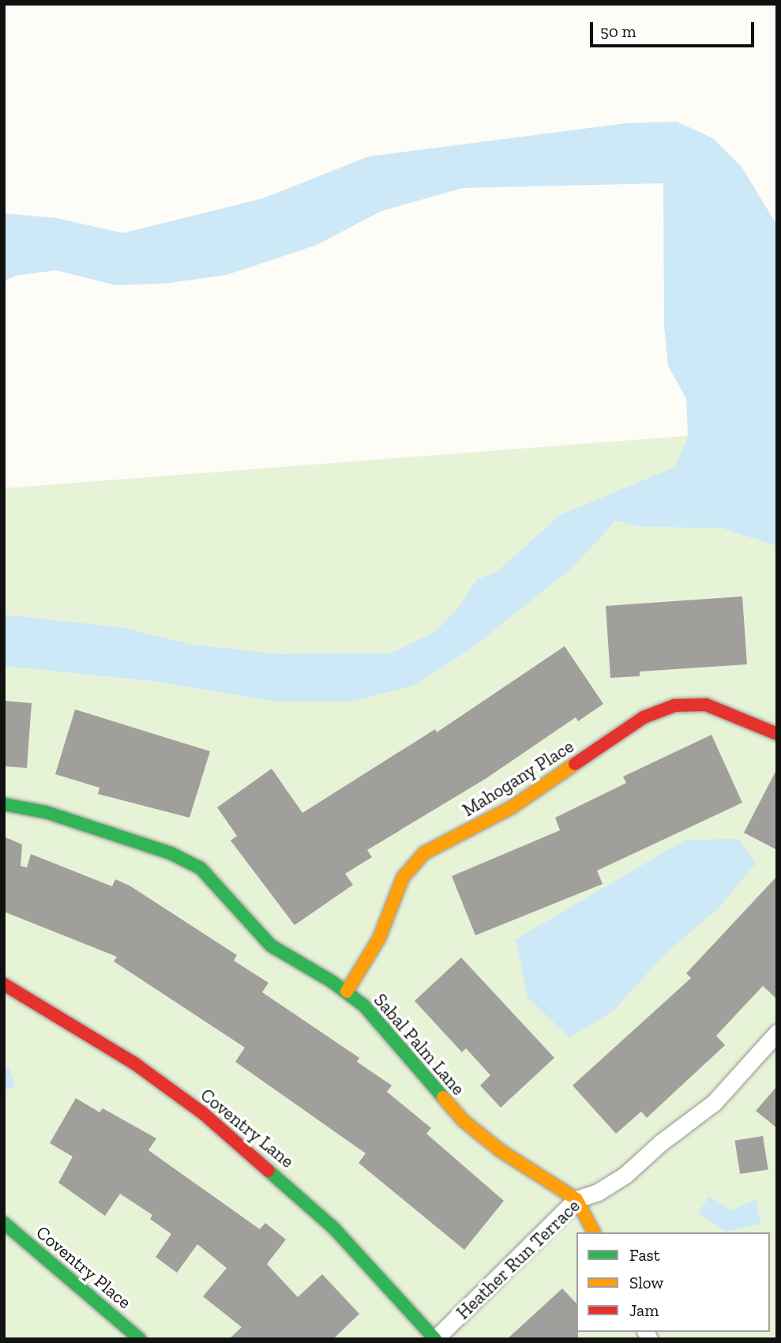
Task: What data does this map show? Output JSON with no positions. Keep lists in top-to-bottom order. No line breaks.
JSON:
{"streets":{"street":["Mahogany Place","Sabal Palm Lane","Coventry Lane","Heather Run Terrace","Coventry Place"]},"crossings":[["Mahogany Place","Sabal Palm Lane"],["Sabal Palm Lane","Heather Run Terrace"],["Coventry Lane","Heather Run Terrace"]],"legend":["Fast","Slow","Jam"],"scale_bar":"50 m"}
